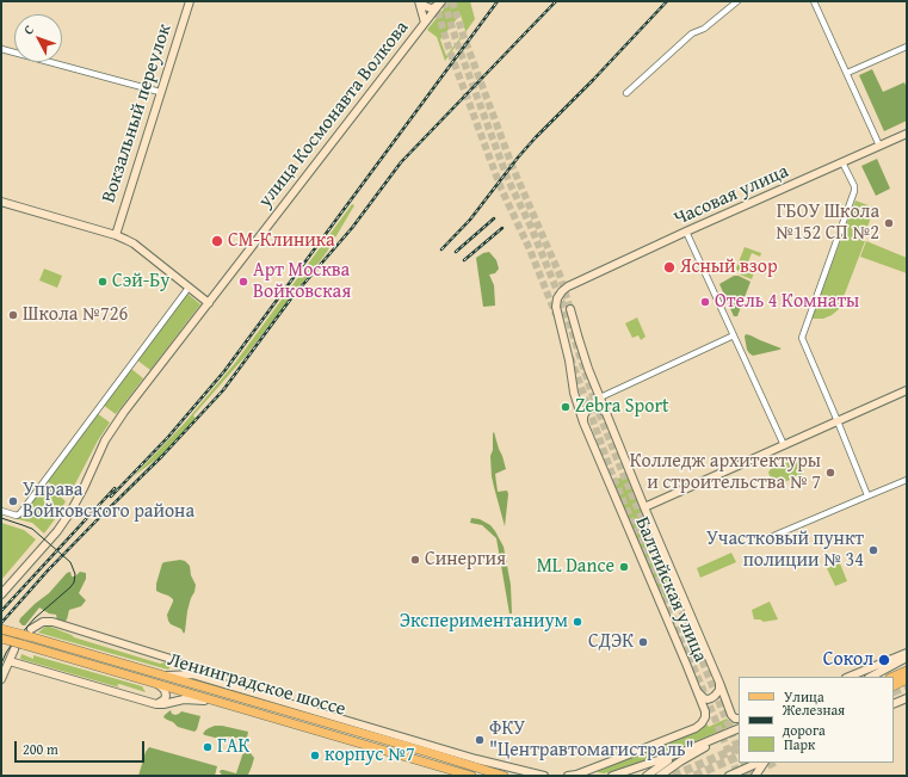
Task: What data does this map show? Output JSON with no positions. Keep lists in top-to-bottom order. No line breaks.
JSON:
{"streets":{"main road":["Ленинградское шоссе"],"street":["Вокзальный переулок","улица Космонавта Волкова","Часовая улица","Балтийская улица"]},"crossings":[["Часовая улица","Балтийская улица"]],"places":["ГБОУ Школа №152 СП №2","СМ-Клиника","Ясный взор","Сэй-Бу","Арт Москва Войковская","Отель 4 Комнаты","Школа №726","Zebra Sport","Колледж архитектуры и строительства № 7","Управа Войковского района","Участковый пункт полиции № 34","Синергия","ML Dance","Экспериментаниум","СДЭК","Сокол","ФКУ \"Центравтомагистраль\"","ГАК","корпус №7"],"legend":["Улица","Железная дорога","Парк"],"scale_bar":"200 m","north":"top left"}
